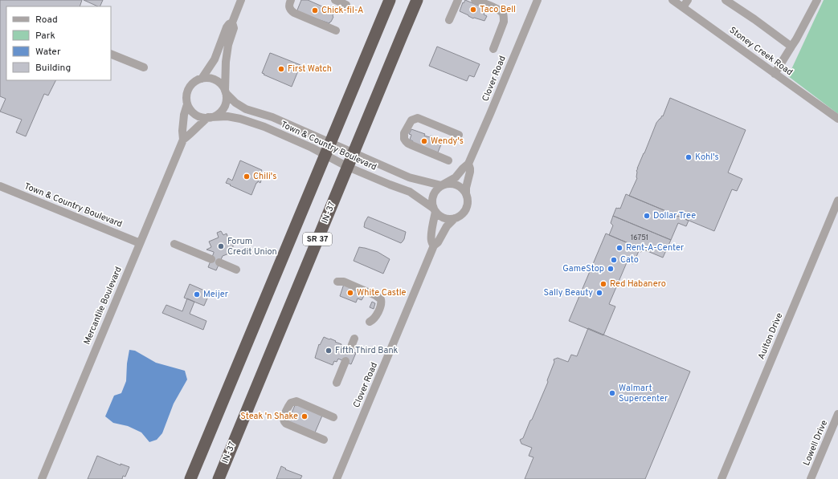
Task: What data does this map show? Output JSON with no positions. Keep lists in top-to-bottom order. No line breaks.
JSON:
{"streets":{"highway":["IN-37","SR 37"],"street":["Stoney Creek Road","Clover Road","Town & Country Boulevard","Mercantile Boulevard","Aulton Drive","Lowell Drive"]},"crossings":[["Clover Road","Town & Country Boulevard"],["Town & Country Boulevard","IN-37"],["Town & Country Boulevard","SR 37"],["Town & Country Boulevard","Mercantile Boulevard"]],"places":["Taco Bell","Chick-fil-A","First Watch","Wendy's","Kohl's","Chili's","Dollar Tree","Forum Credit Union","Rent-A-Center","Cato","GameStop","Red Habanero","White Castle","Sally Beauty","Meijer","Fifth Third Bank","Walmart Supercenter","Steak 'n Shake"],"house_numbers":["16751"],"legend":["Road","Park","Water","Building"]}
